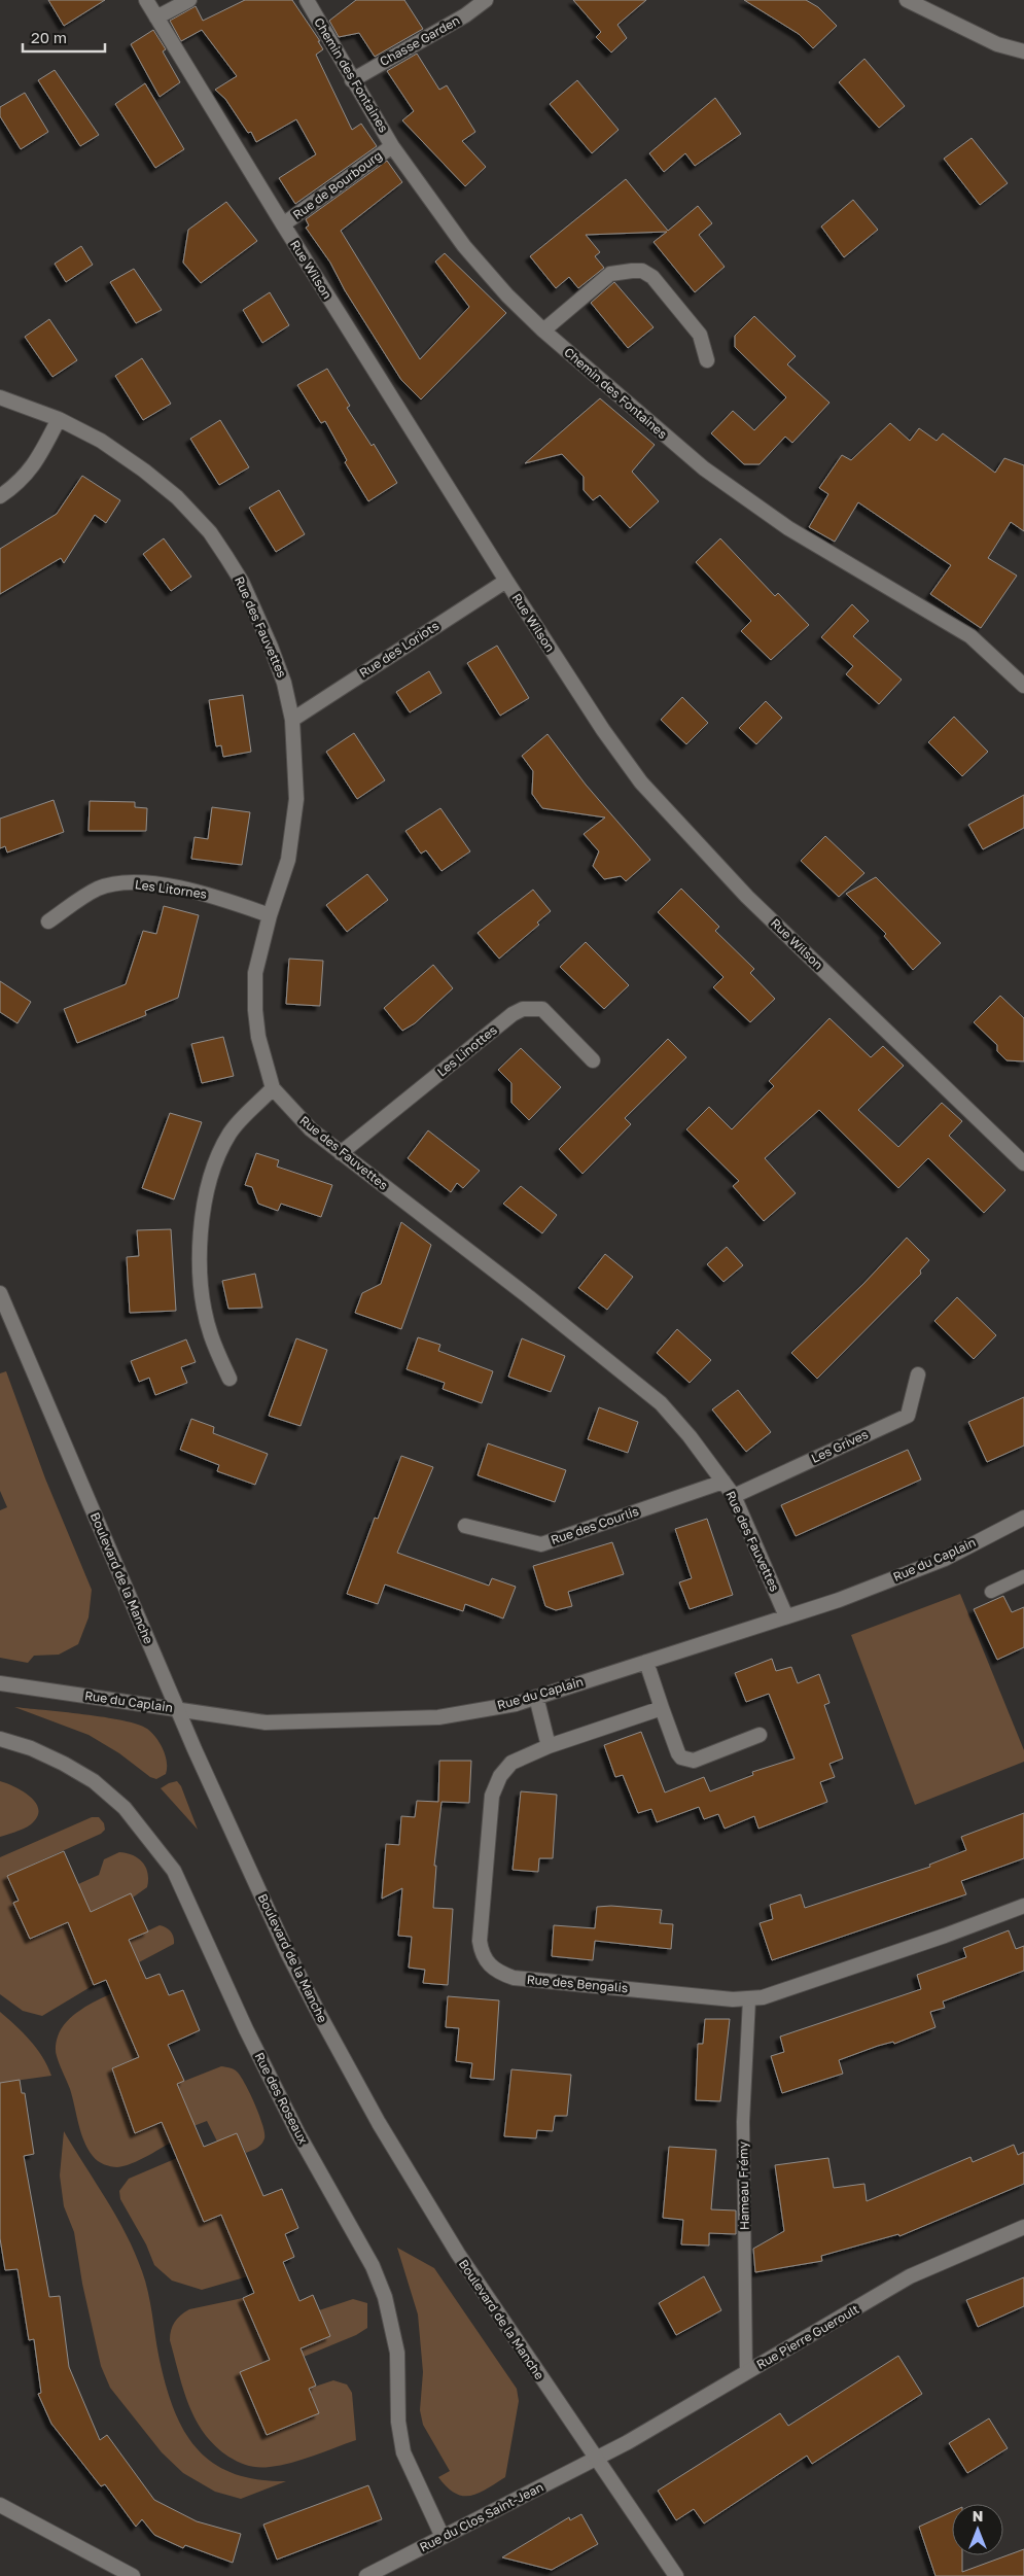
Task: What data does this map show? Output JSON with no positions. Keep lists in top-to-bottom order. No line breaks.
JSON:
{"streets":{"street":["Chasse Garden","Chemin des Fontaines","Rue de Bourbourg","Rue Wilson","Rue des Fauvettes","Rue des Loriots","Les Litornes","Les Linottes","Les Grives","Rue des Courlis","Rue du Caplain","Boulevard de la Manche","Rue des Bengalis","Rue des Roseaux","Rue Pierre Gueroult","Rue du Clos Saint-Jean"],"lane":["Hameau Frémy"]},"crossings":[["Chasse Garden","Chemin des Fontaines"],["Chemin des Fontaines","Rue de Bourbourg"],["Rue de Bourbourg","Rue Wilson"],["Rue Wilson","Rue des Loriots"],["Rue des Fauvettes","Rue des Loriots"],["Rue des Fauvettes","Les Litornes"],["Rue des Fauvettes","Les Linottes"],["Rue des Fauvettes","Les Grives"],["Rue des Fauvettes","Rue des Courlis"],["Rue des Fauvettes","Rue du Caplain"],["Rue du Caplain","Boulevard de la Manche"],["Boulevard de la Manche","Rue Pierre Gueroult"],["Boulevard de la Manche","Rue du Clos Saint-Jean"],["Rue des Bengalis","Hameau Frémy"],["Rue des Roseaux","Rue du Clos Saint-Jean"],["Hameau Frémy","Rue Pierre Gueroult"],["Rue Pierre Gueroult","Rue du Clos Saint-Jean"]],"scale_bar":"20 m","north":"top"}
